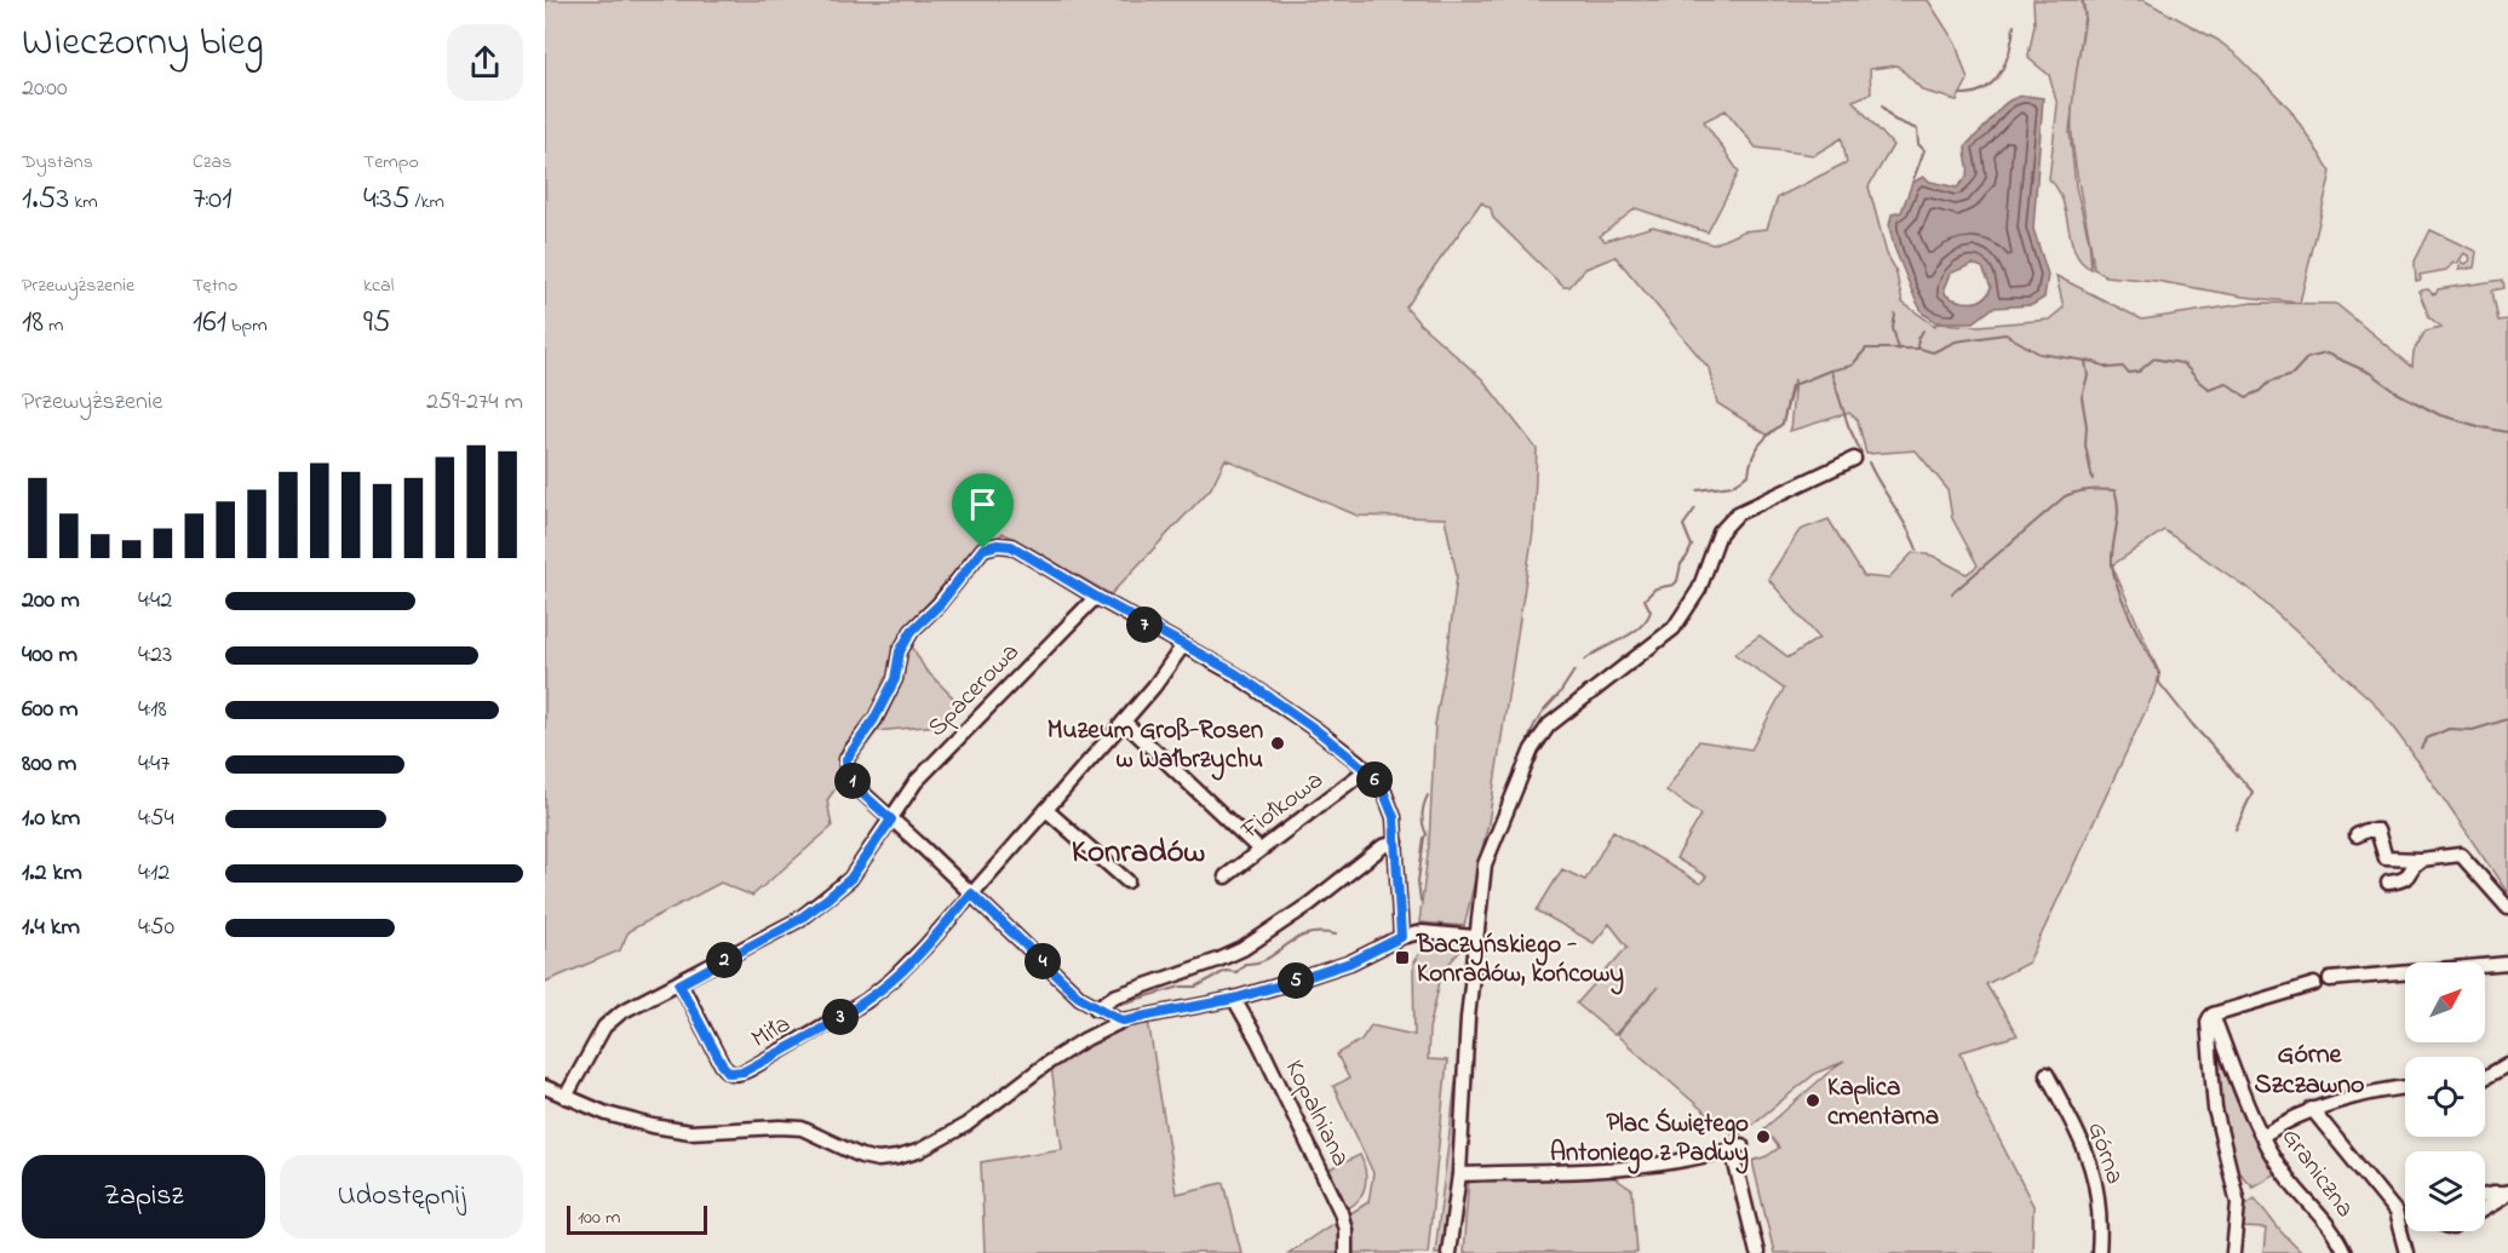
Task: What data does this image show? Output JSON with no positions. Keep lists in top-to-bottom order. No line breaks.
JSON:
{"streets":{"street":["Spacerowa","Fiołkowa","Miła","Kopalniana","Górna","Graniczna"]},"crossings":[["Spacerowa","Miła"]],"districts":["Konradów","Górne Szczawno"],"places":{"other":["Muzeum Groß-Rosen w Wałbrzychu","Kaplica cmentarna","Plac Świętego Antoniego z Padwy"],"transit":["Baczyńskiego - Konradów, końcowy"]},"scale_bar":"100 m","north":"top right","page":{"heading":["Wieczorny bieg","20:00"],"stats":[["Dystans","1.53 km"],["Czas","7:01"],["Tempo","4:35 /km"],["Przewyższenie","18 m"],["Tętno","161 bpm"],["kcal","95"]],"chart":["Przewyższenie","259–274 m"],"list":[{"name":"200 m","note":"4:42"},{"name":"400 m","note":"4:23"},{"name":"600 m","note":"4:18"},{"name":"800 m","note":"4:47"},{"name":"1.0 km","note":"4:54"},{"name":"1.2 km","note":"4:12"},{"name":"1.4 km","note":"4:50"}],"pins":["7","6","1","2","4","5","3"],"buttons":["Zapisz","Udostępnij"],"scale":"100 m"}}
